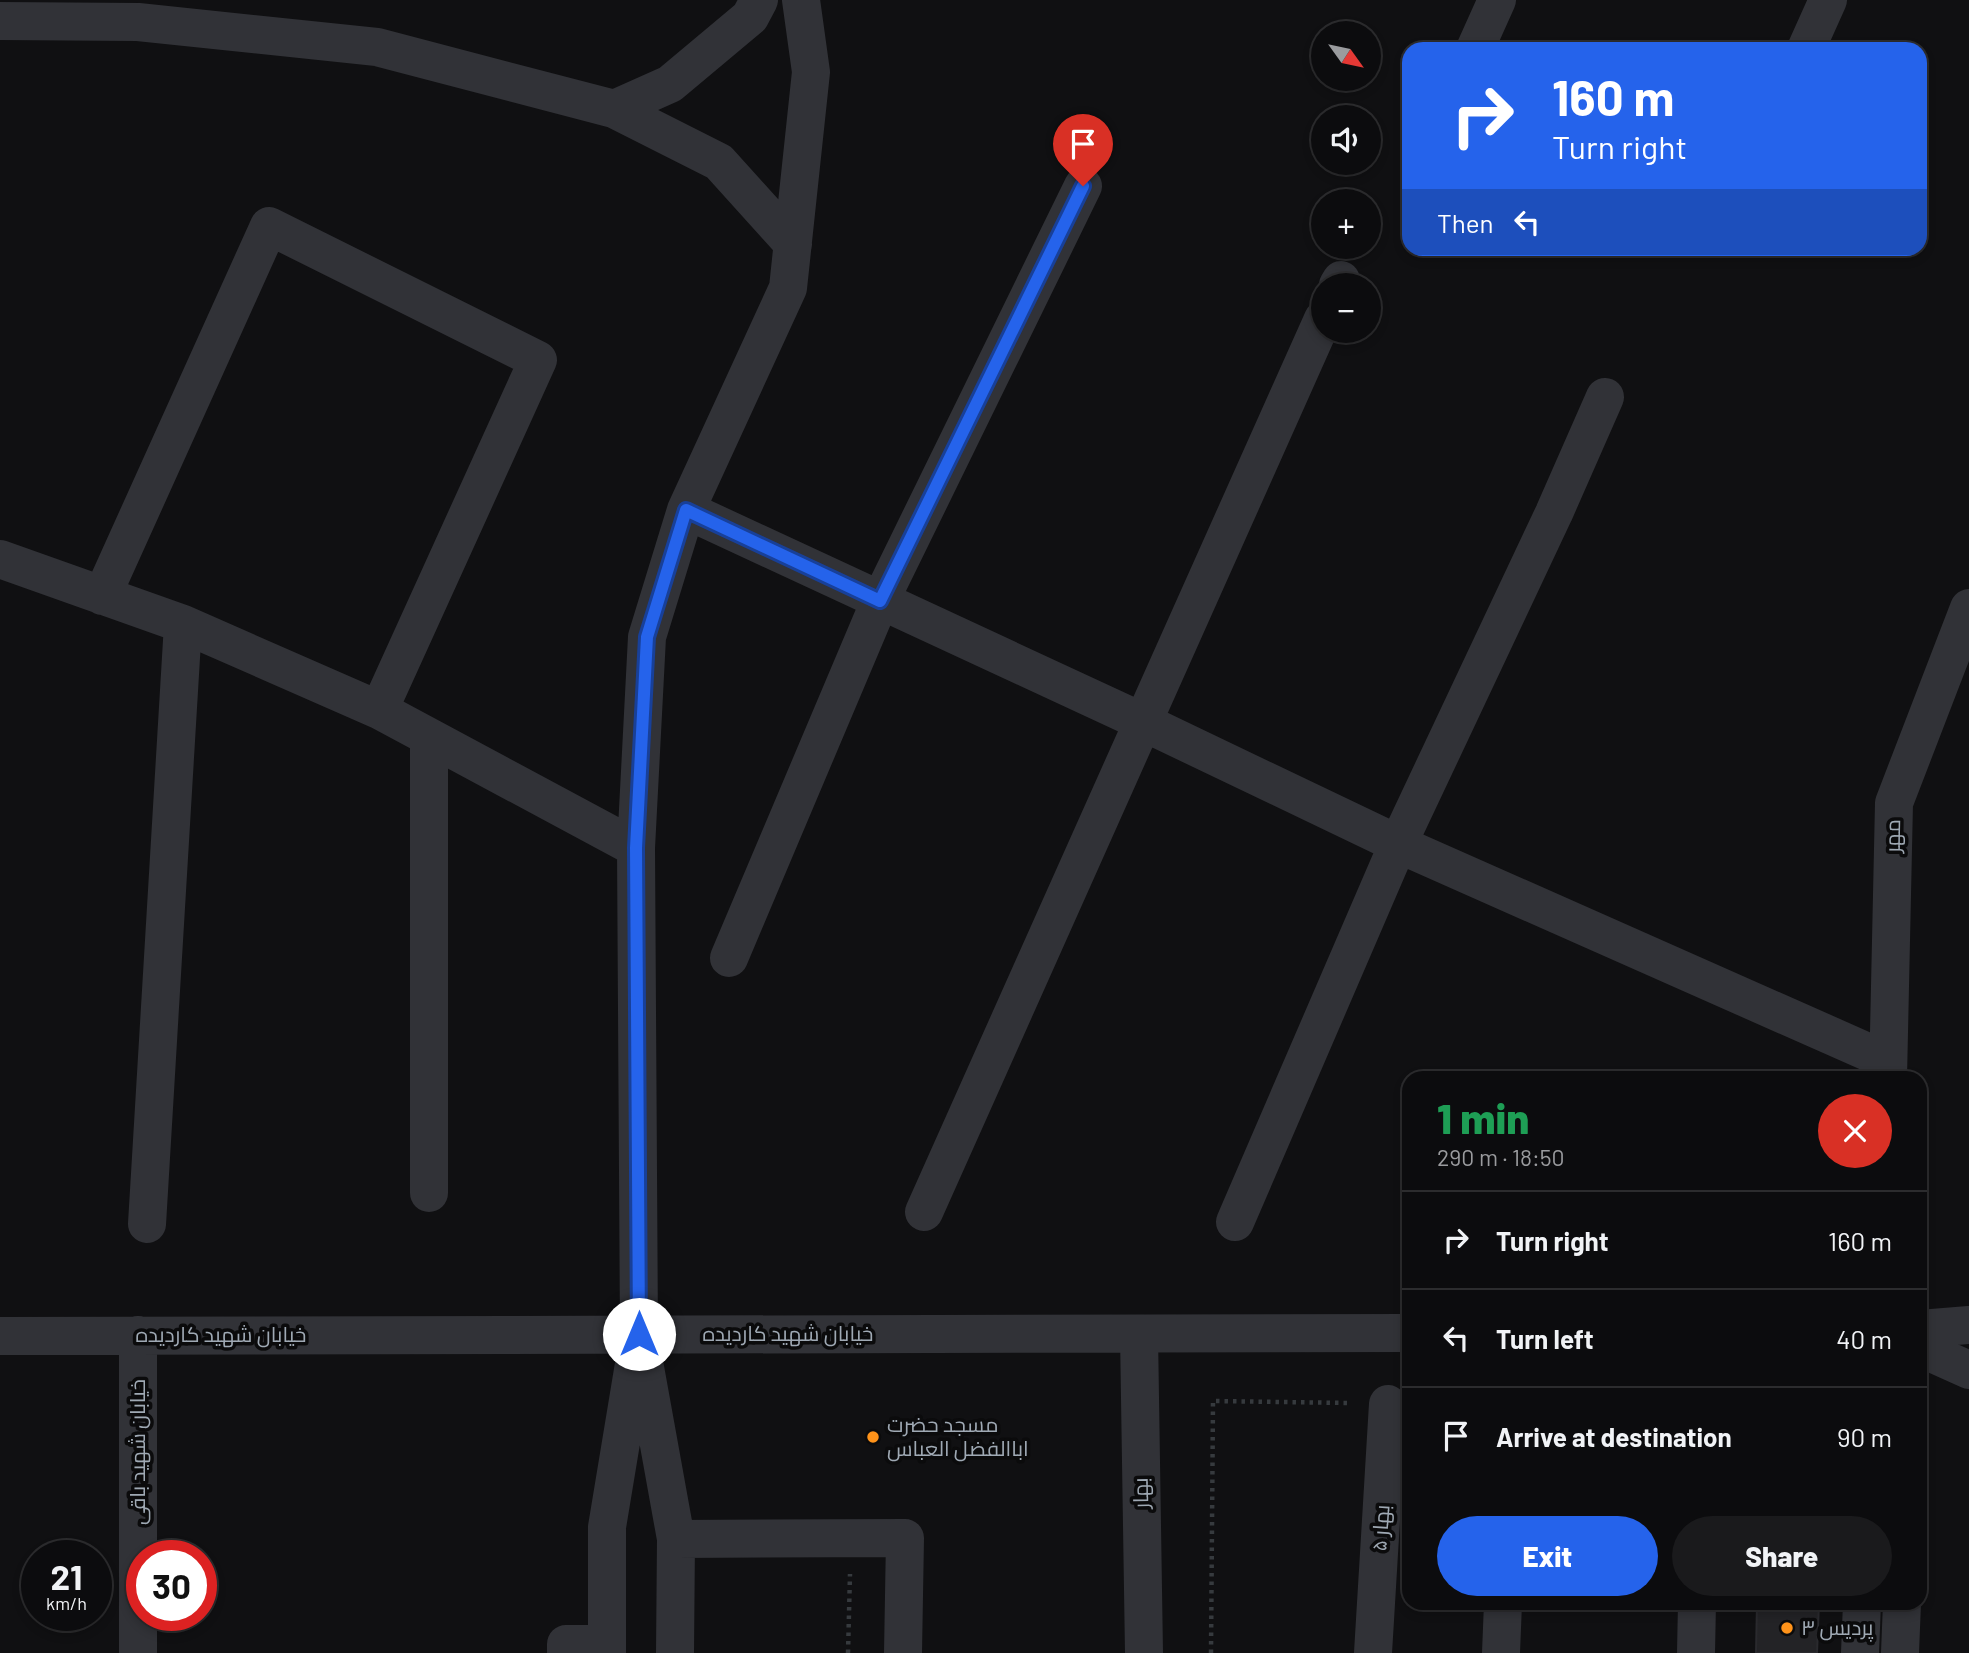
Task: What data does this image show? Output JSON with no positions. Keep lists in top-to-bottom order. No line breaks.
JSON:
{"streets":{"street":["مهر","خیابان شهید کاردیده","خیابان شهید باقی","بهار","بهار ۵"]},"crossings":[["خیابان شهید کاردیده","خیابان شهید باقی"],["خیابان شهید کاردیده","بهار"]],"places":["مسجد حضرت اباالفضل العباس","پردیس ۳"],"north":"bottom right","page":{"map_buttons":["+","−"],"turn":["160 m","Turn right"],"then":"Then","heading":["1 min","290 m · 18:50"],"list":[{"name":"Turn right","value":"160 m"},{"name":"Turn left","value":"40 m"},{"name":"Arrive at destination","value":"90 m"}],"buttons":["Exit","Share"],"speed":"21 km/h","limit":"30"}}
